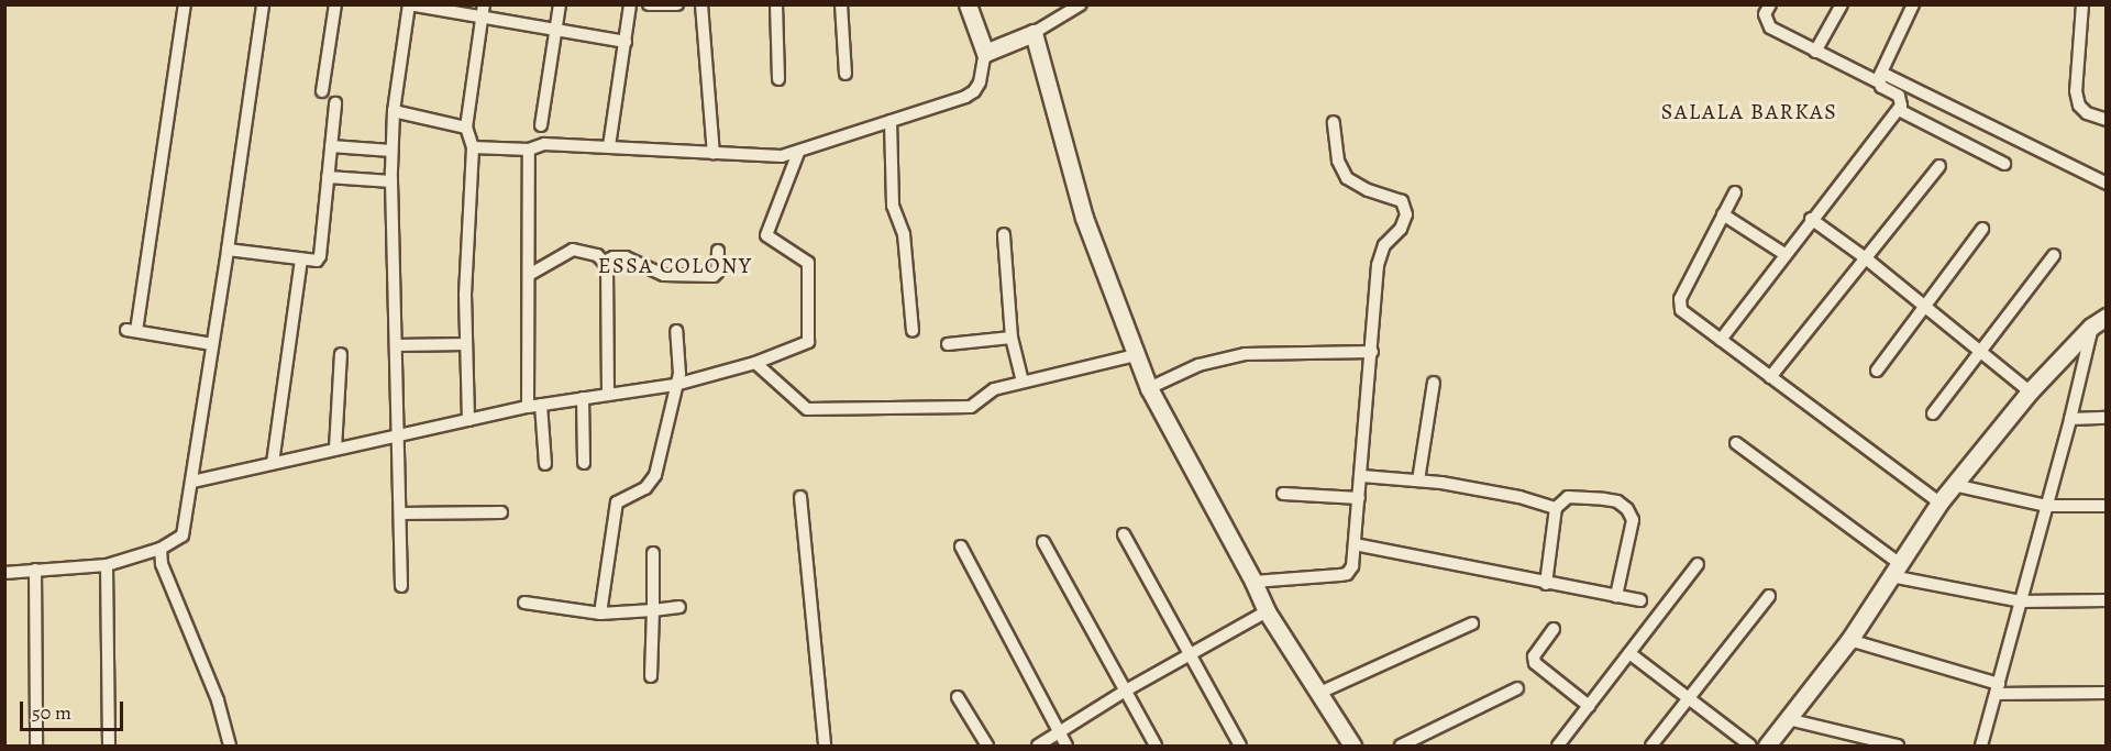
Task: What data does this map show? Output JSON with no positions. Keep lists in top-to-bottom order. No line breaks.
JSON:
{"districts":["SALALA BARKAS","ESSA COLONY"],"scale_bar":"50 m"}
